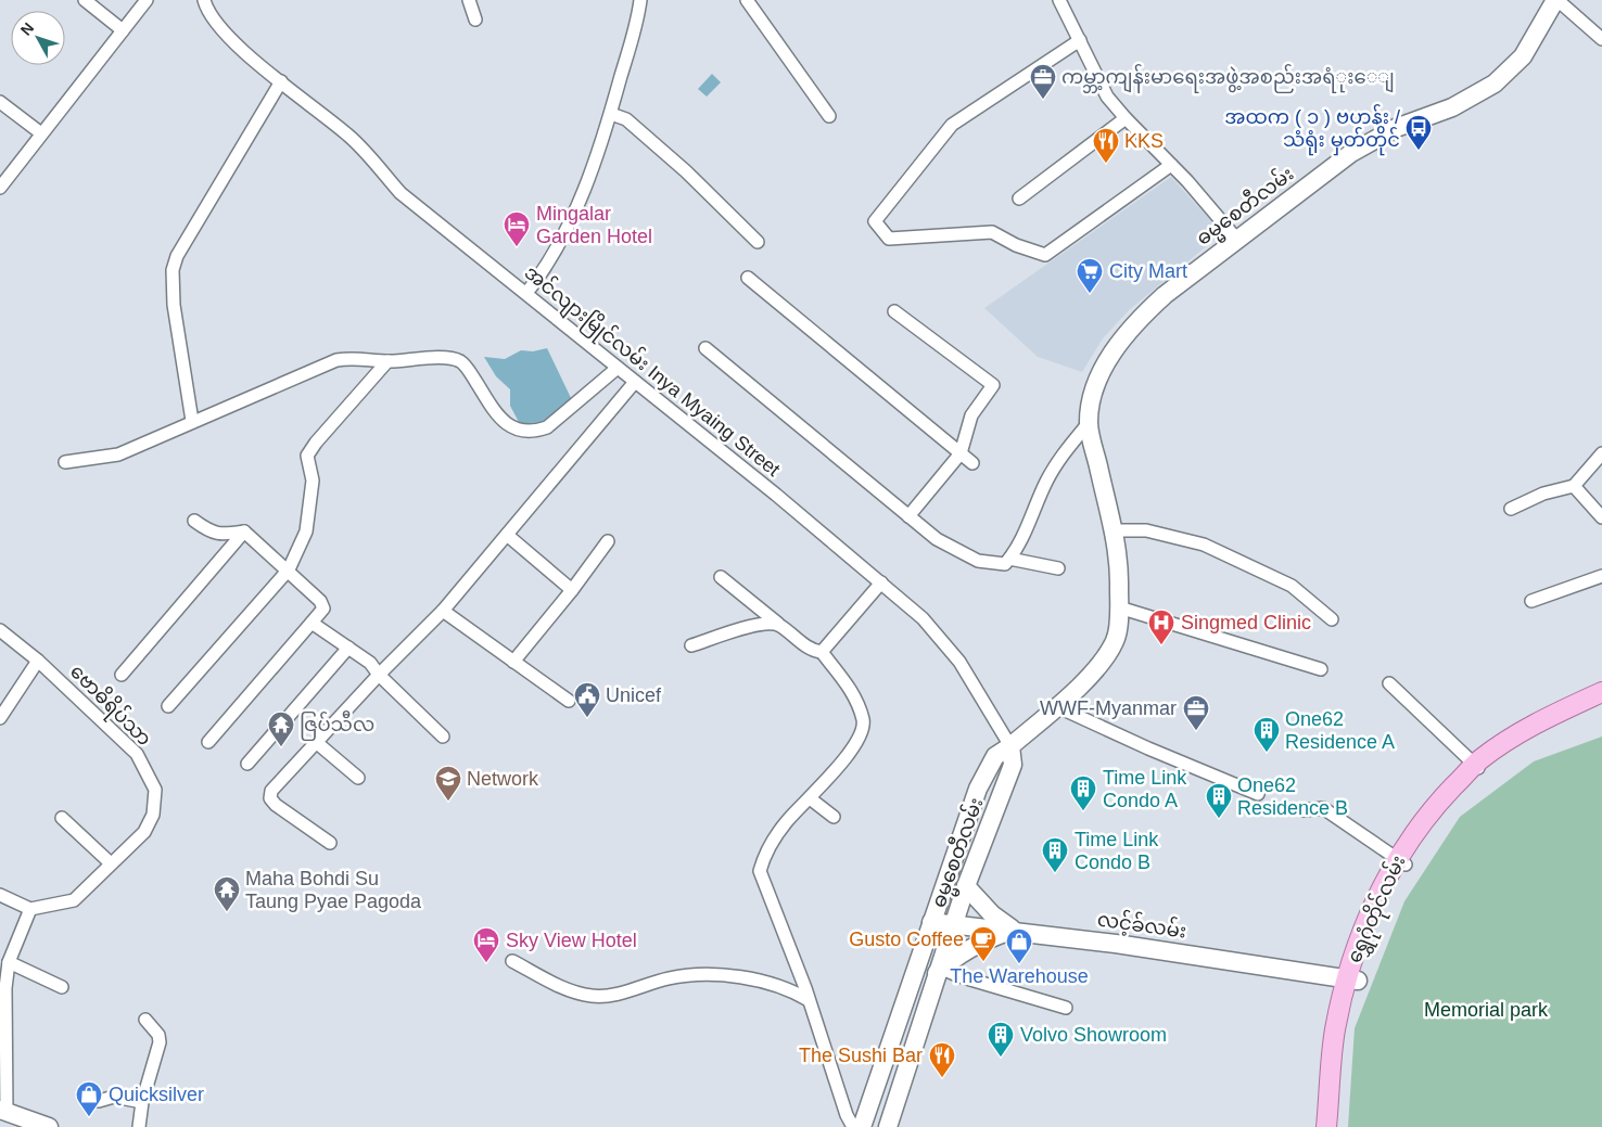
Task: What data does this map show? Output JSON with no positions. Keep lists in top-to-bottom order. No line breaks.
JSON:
{"streets":{"main road":["ဓမ္မစေတီလမ်း","ရွှေဂုံတိုင်လမ်း","လင့်ခ်လမ်း"],"street":["အင်လျားမြိုင်လမ်း Inya Myaing Street","ဗောဓိရိပ်သာ"]},"crossings":[["ဓမ္မစေတီလမ်း","အင်လျားမြိုင်လမ်း Inya Myaing Street"],["ဓမ္မစေတီလမ်း","လင့်ခ်လမ်း"],["ရွှေဂုံတိုင်လမ်း","လင့်ခ်လမ်း"]],"parks":["Memorial park"],"places":{"office":["ကမ္ဘာ့ကျန်းမာရေးအဖွဲ့အစည်းအရံုးေျ","WWF-Myanmar"],"bus stop":["အထက ( ၁ ) ဗဟန်း / သံရုံး မှတ်တိုင်"],"restaurant":["KKS","The Sushi Bar"],"hotel":["Mingalar Garden Hotel","Sky View Hotel"],"supermarket":["City Mart"],"hospital":["Singmed Clinic"],"public building":["Unicef"],"temple":["ဇြပ်သီလ","Maha Bohdi Su Taung Pyae Pagoda"],"building":["One62 Residence A","Time Link Condo A","One62 Residence B","Time Link Condo B","Volvo Showroom"],"school or university":["Network"],"cafe":["Gusto Coffee"],"shop":["The Warehouse","Quicksilver"]},"north":"top left"}
